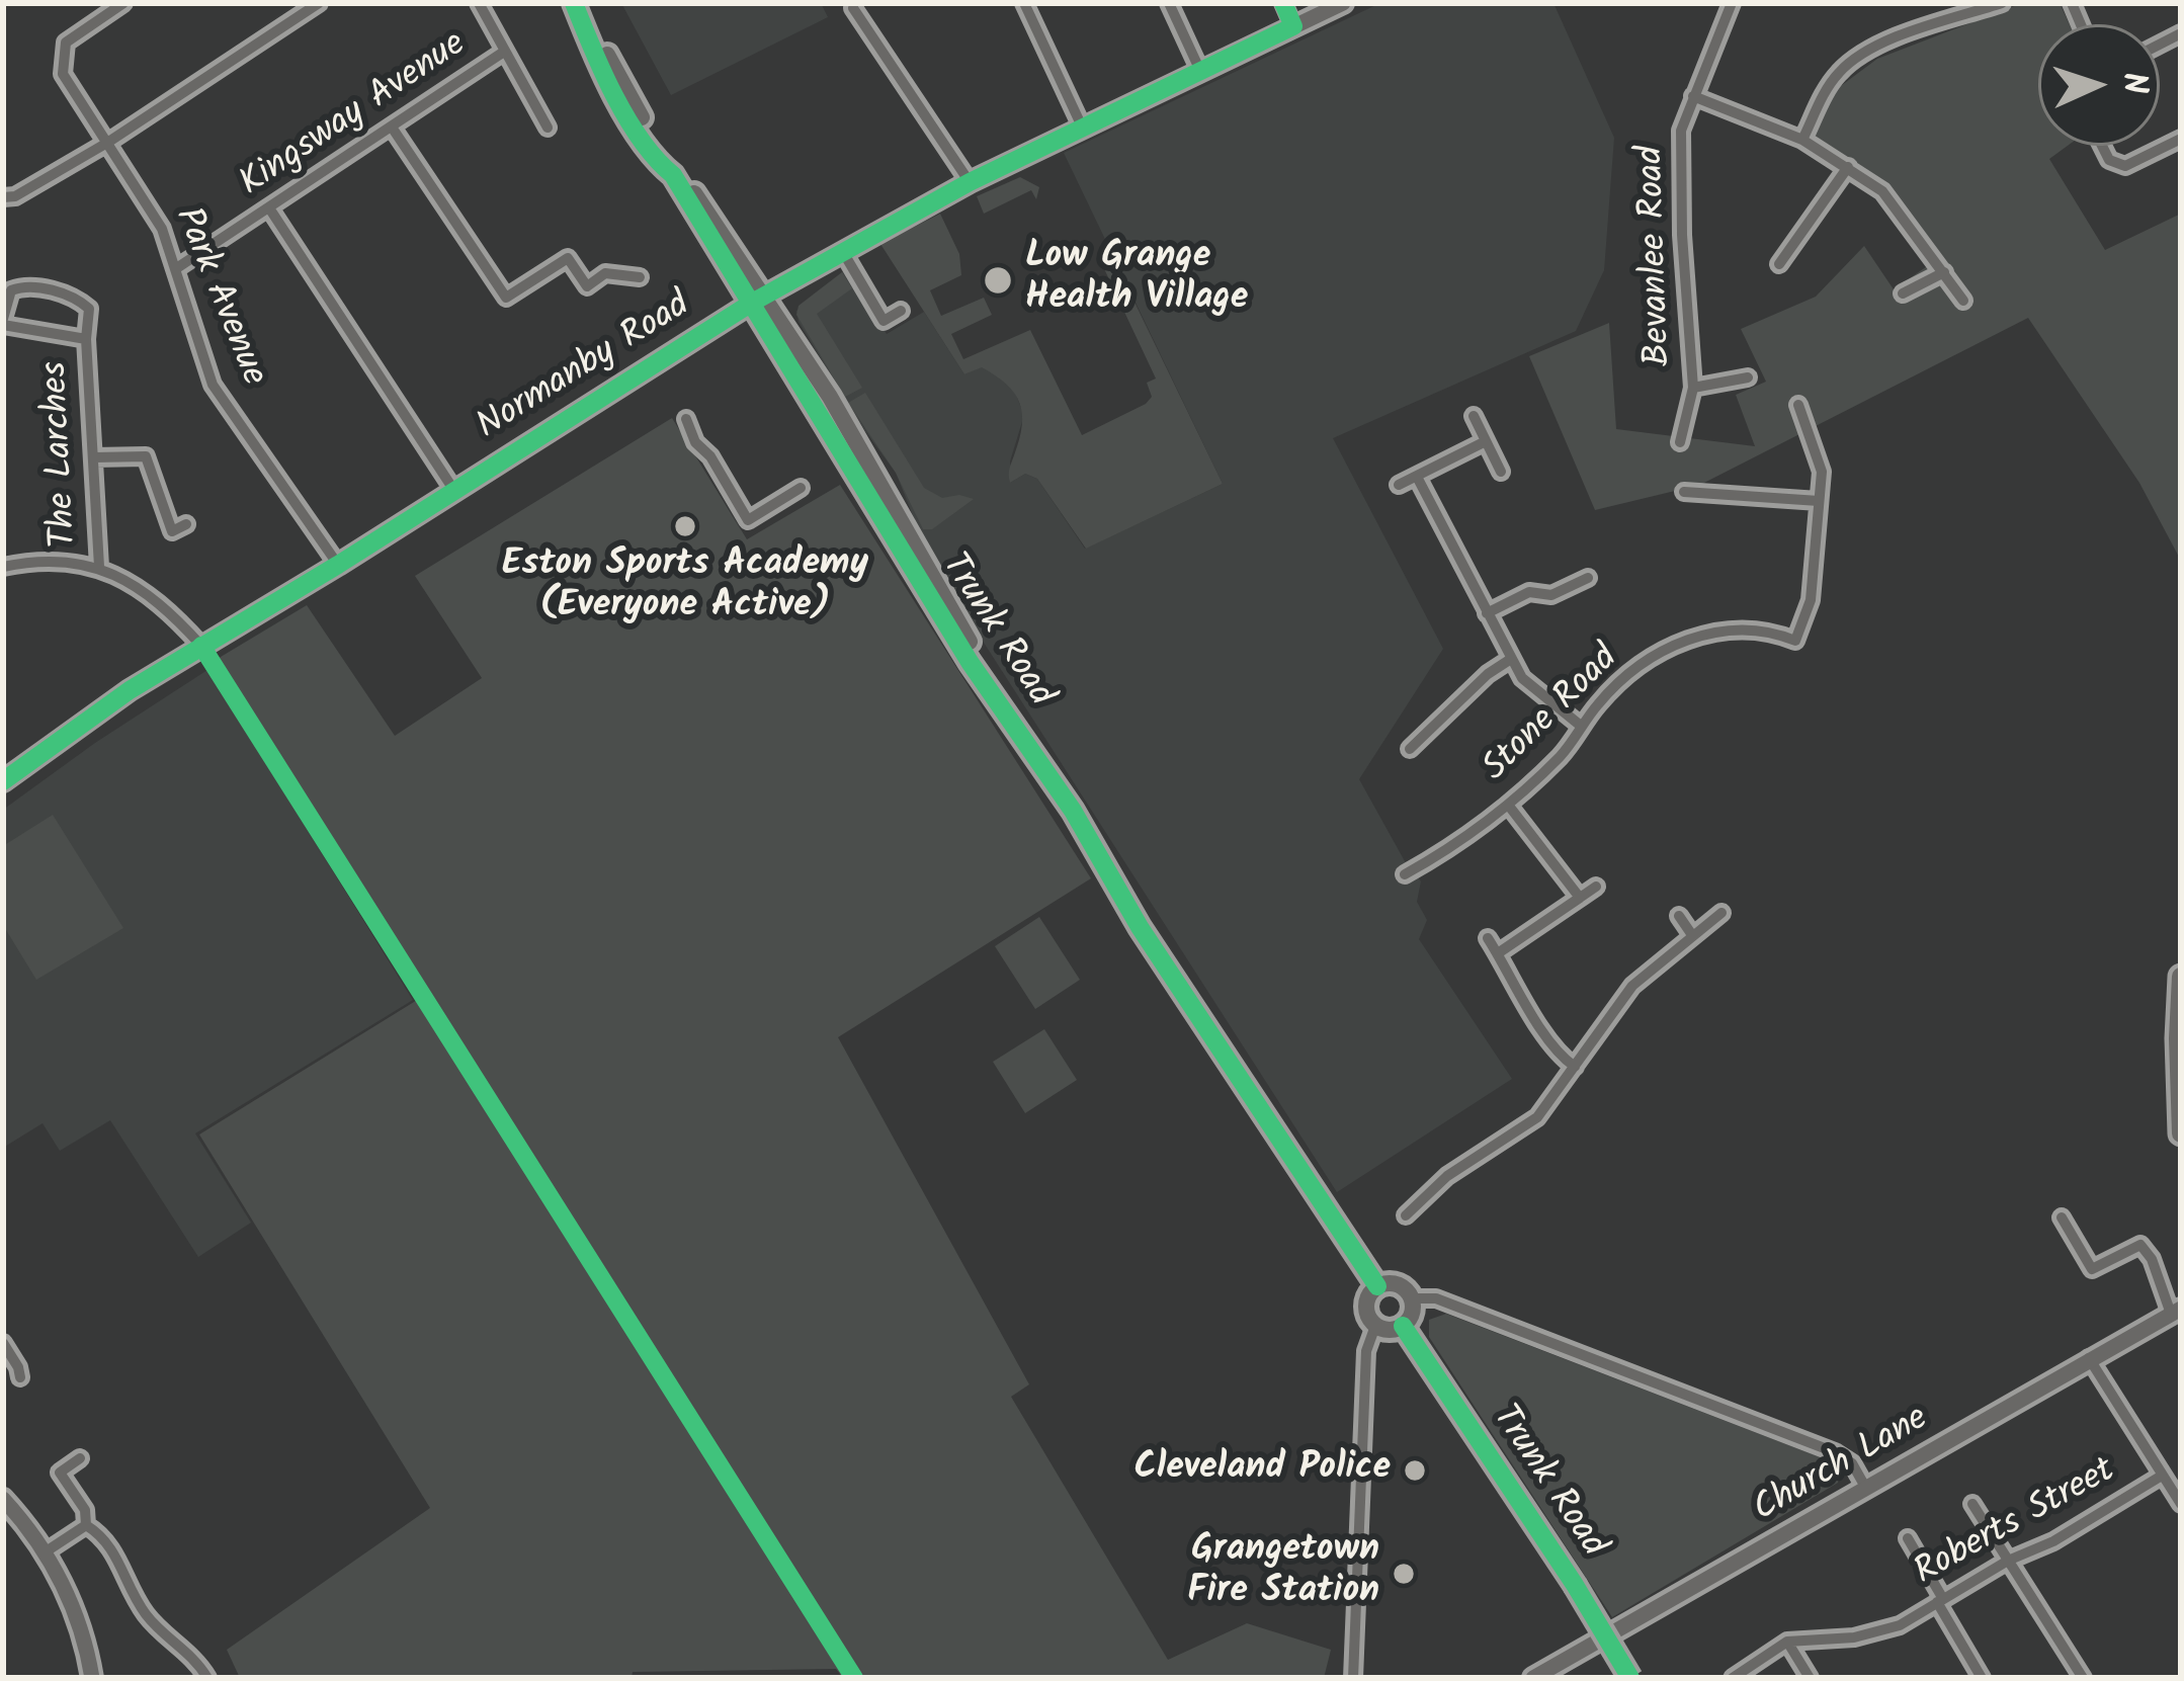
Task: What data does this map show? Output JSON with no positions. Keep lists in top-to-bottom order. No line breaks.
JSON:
{"streets":{"main road":["Trunk Road"],"street":["Kingsway Avenue","Bevanlee Road","Park Avenue","Normanby Road","The Larches","Stone Road","Church Lane","Roberts Street"]},"crossings":[["Kingsway Avenue","Park Avenue"],["Park Avenue","Normanby Road"],["Normanby Road","Trunk Road"]],"places":["Low Grange Health Village","Eston Sports Academy (Everyone Active)","Cleveland Police","Grangetown Fire Station"],"north":"right"}
